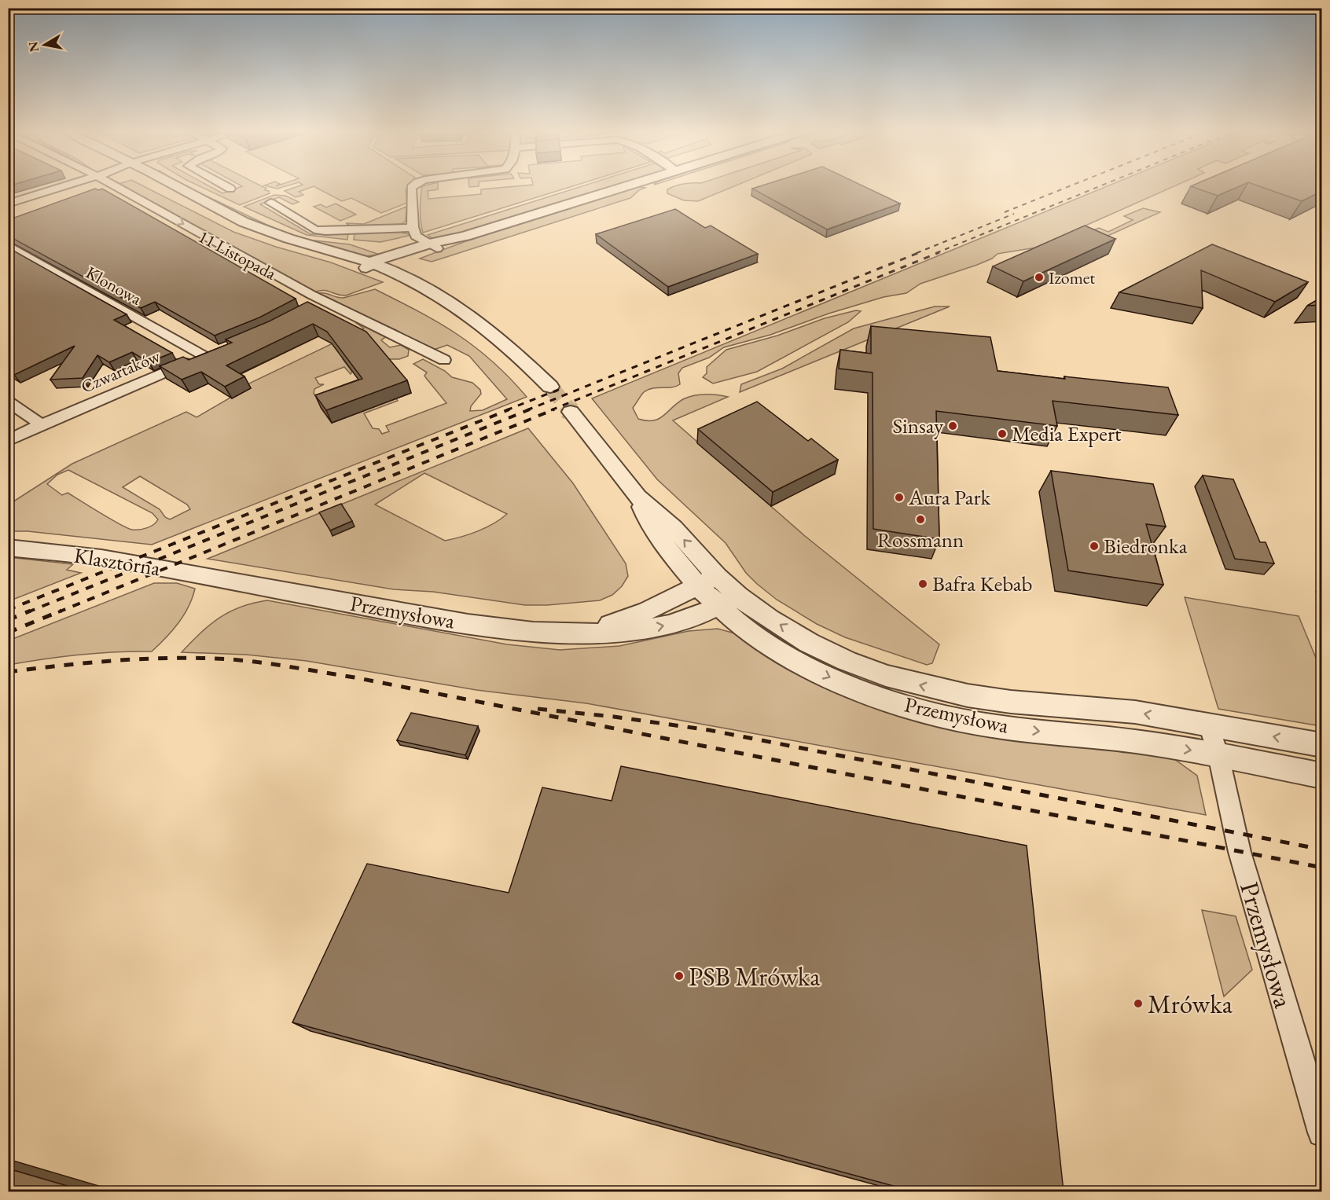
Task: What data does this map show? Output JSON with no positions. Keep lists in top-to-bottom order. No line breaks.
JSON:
{"streets":{"street":["11 Listopada","Klonowa","Czwartaków","Klasztorna","Przemysłowa"]},"crossings":[["Klonowa","Czwartaków"],["Klasztorna","Przemysłowa"]],"places":["Izomet","Sinsay","Media Expert","Aura Park","Rossmann","Biedronka","Bafra Kebab","PSB Mrówka","Mrówka"],"north":"left"}
